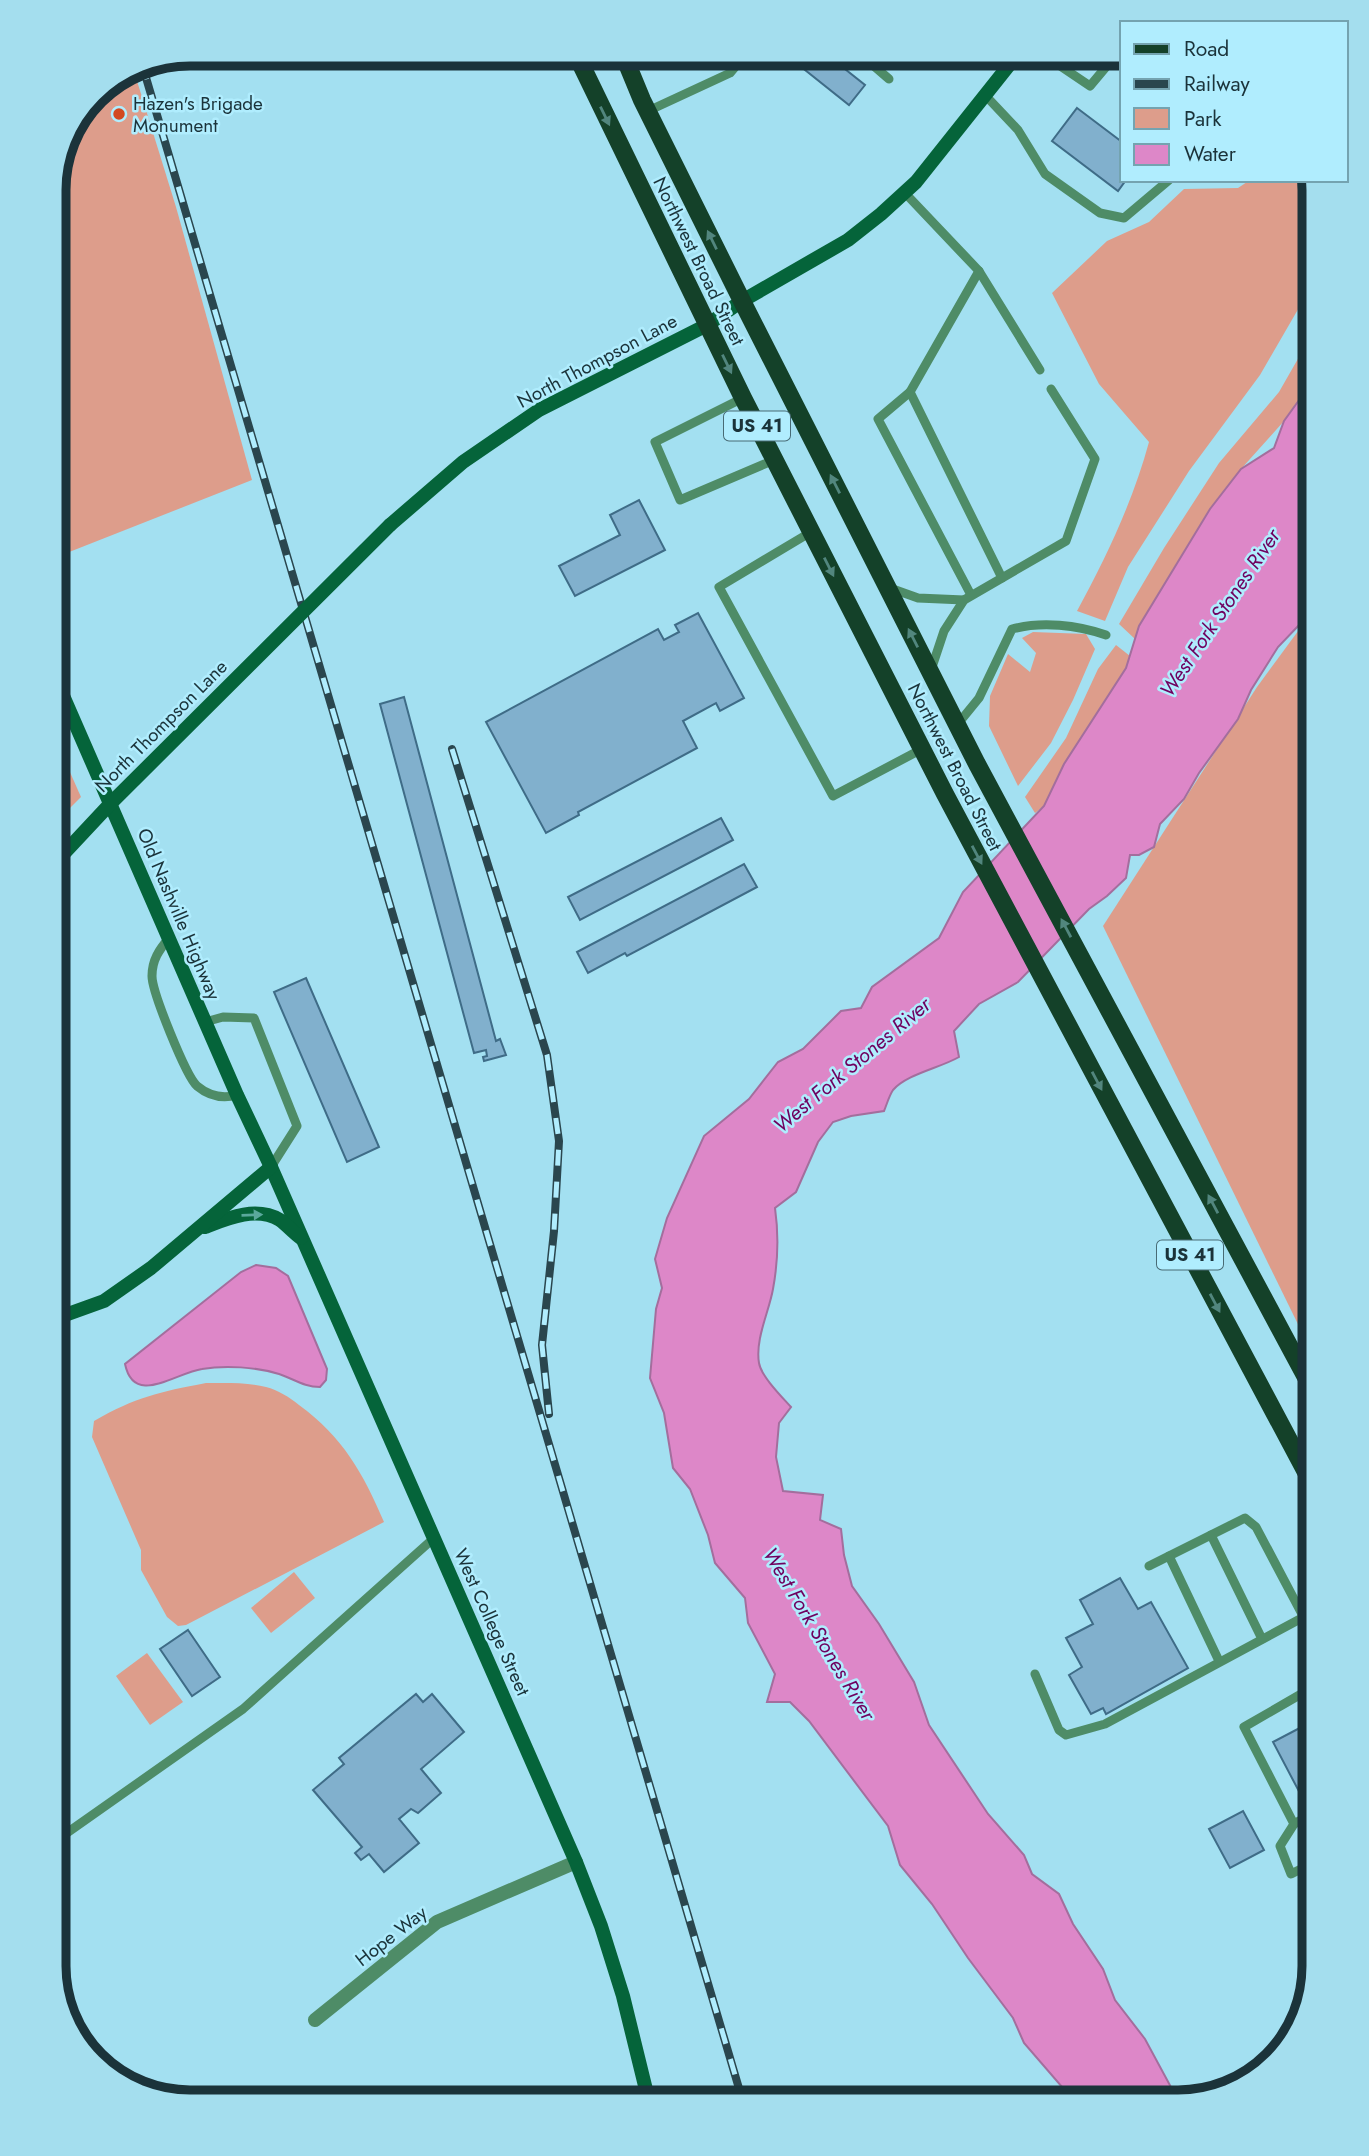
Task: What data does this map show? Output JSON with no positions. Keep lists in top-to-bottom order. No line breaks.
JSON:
{"streets":{"main road":["Northwest Broad Street","North Thompson Lane","US 41","Old Nashville Highway","West College Street"],"street":["Hope Way"]},"crossings":[["Northwest Broad Street","North Thompson Lane"],["Old Nashville Highway","West College Street"],["West College Street","Hope Way"]],"water":["West Fork Stones River"],"places":["Hazen's Brigade Monument"],"legend":["Road","Railway","Park","Water"]}
